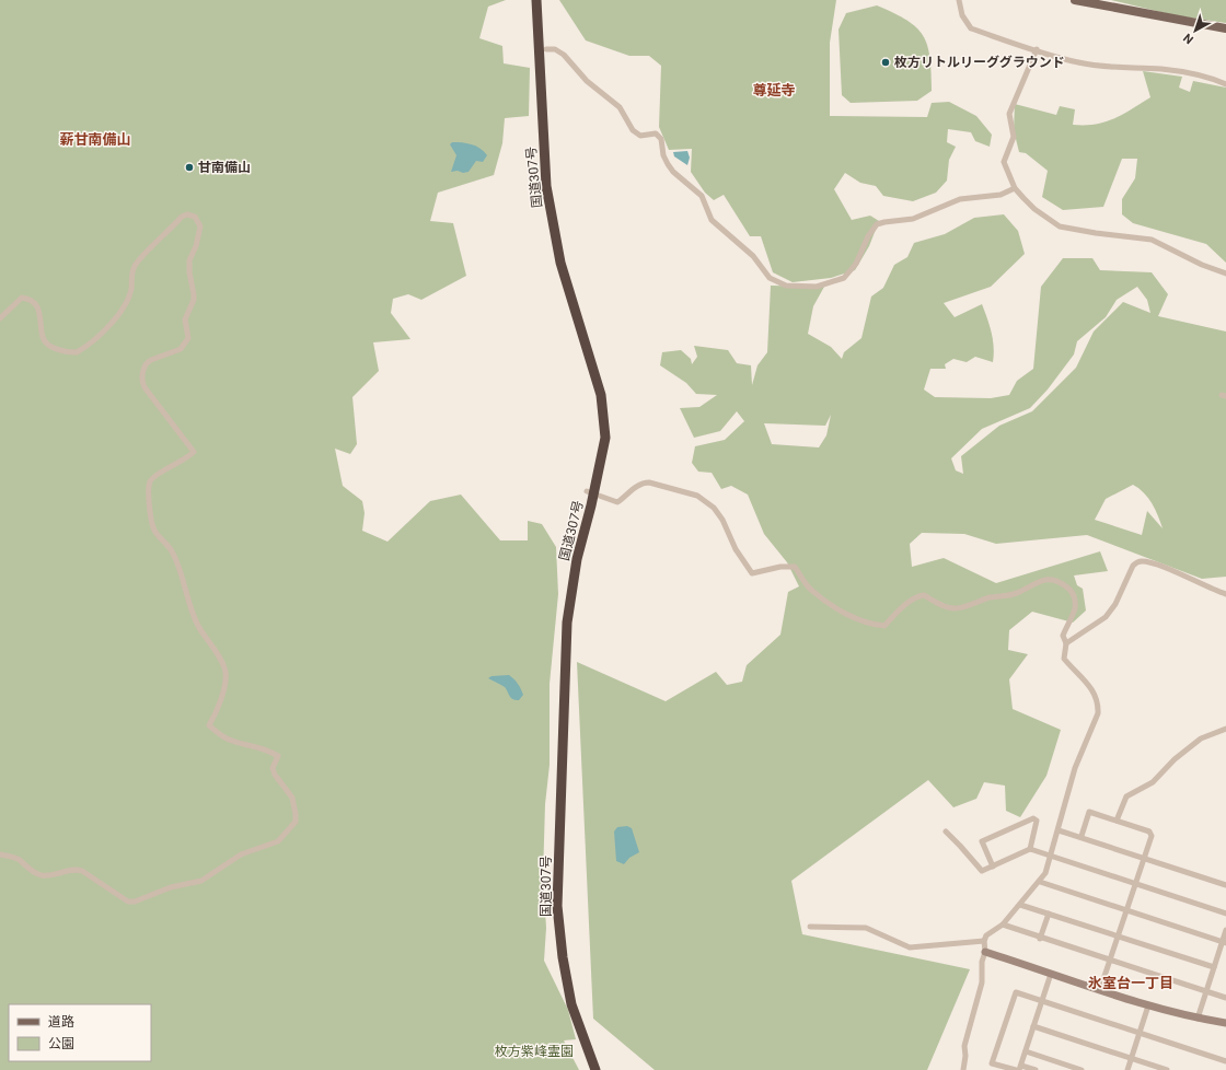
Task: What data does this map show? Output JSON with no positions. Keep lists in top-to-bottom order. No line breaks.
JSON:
{"streets":{"highway":["国道307号"]},"districts":["尊延寺","薪甘南備山","氷室台一丁目"],"parks":["枚方紫峰霊園"],"places":["枚方リトルリーググラウンド","甘南備山"],"legend":["道路","公園"],"north":"bottom left"}
